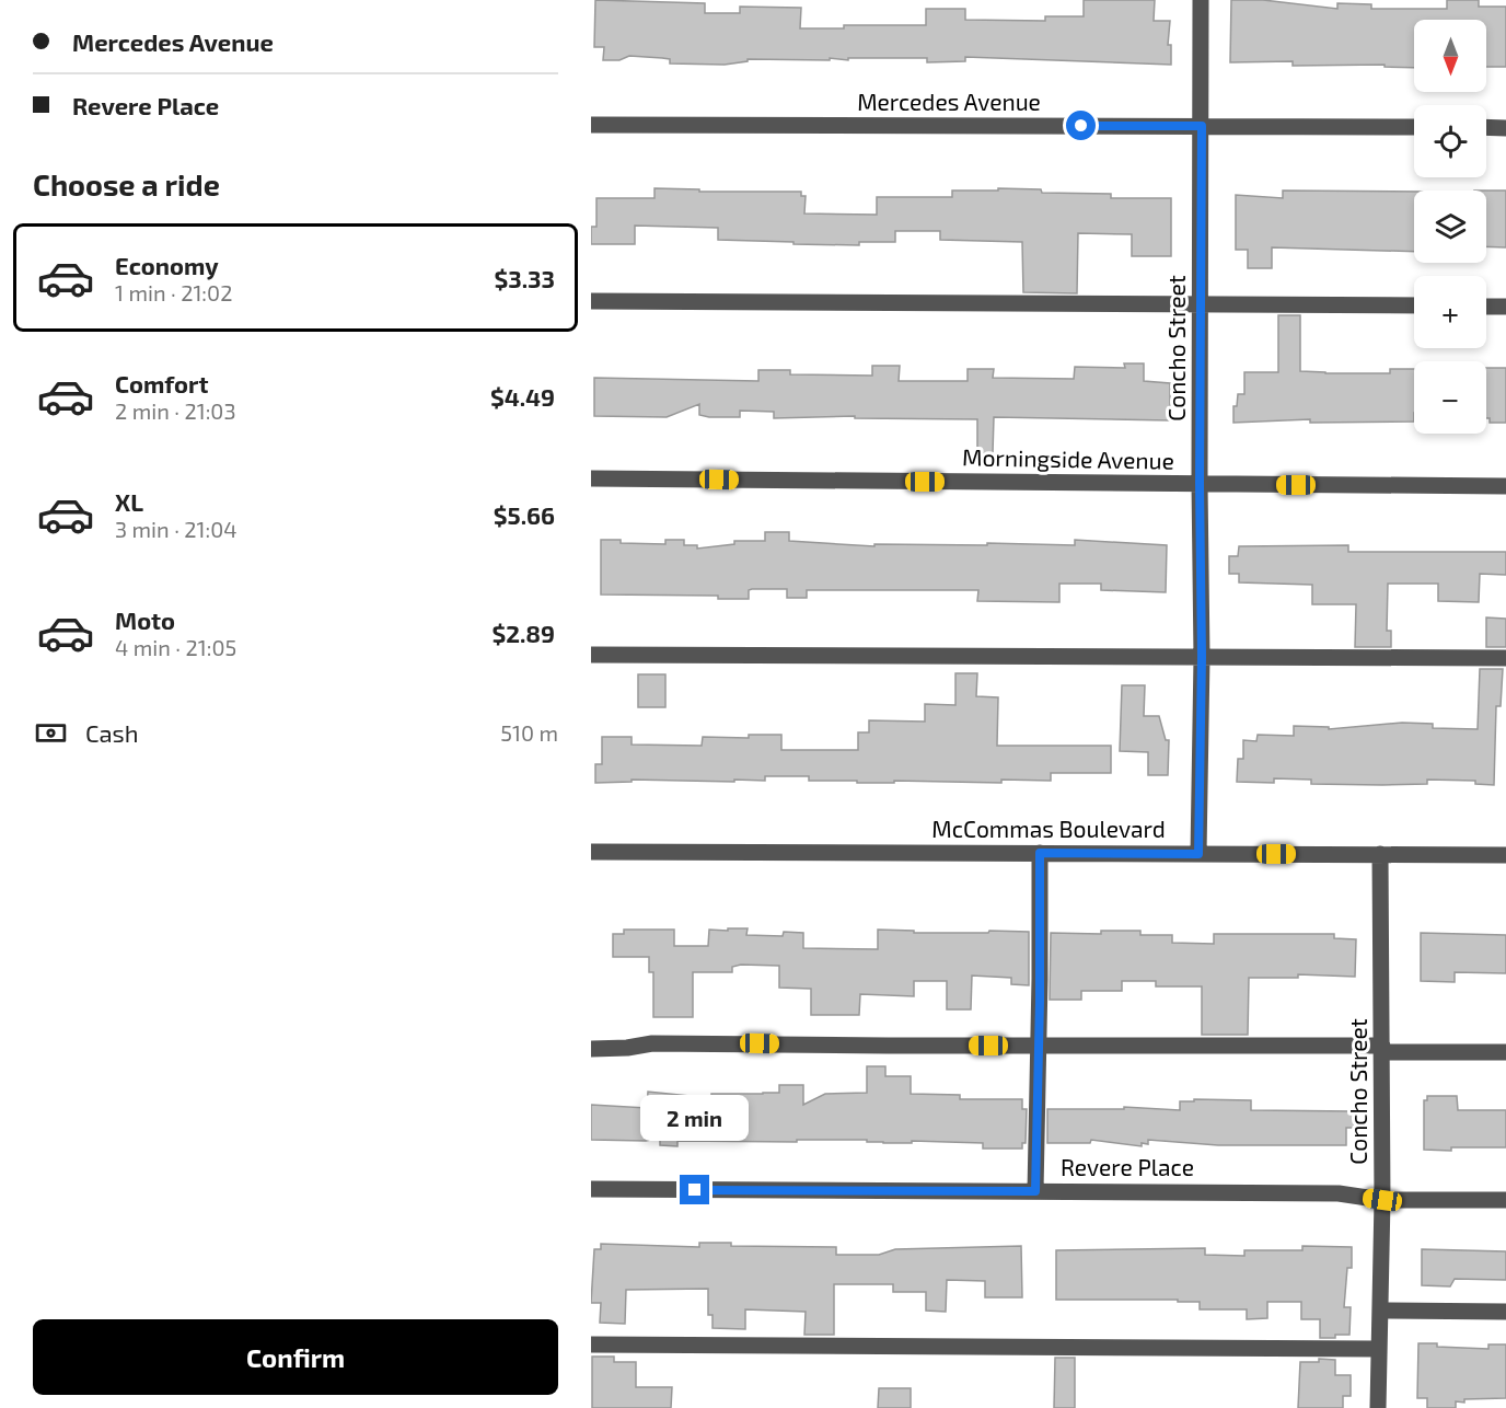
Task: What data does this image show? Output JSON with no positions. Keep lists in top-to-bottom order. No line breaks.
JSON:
{"streets":{"street":["Mercedes Avenue","Concho Street","Morningside Avenue","McCommas Boulevard","Revere Place"]},"crossings":[["Mercedes Avenue","Concho Street"],["Concho Street","Morningside Avenue"],["Concho Street","McCommas Boulevard"],["Concho Street","Revere Place"]],"north":"bottom","page":{"banner":["Mercedes Avenue","Revere Place"],"map_buttons":["+","−"],"heading":"Choose a ride","list":[{"name":"Economy","note":"1 min · 21:02","value":"$3.33"},{"name":"Comfort","note":"2 min · 21:03","value":"$4.49"},{"name":"XL","note":"3 min · 21:04","value":"$5.66"},{"name":"Moto","note":"4 min · 21:05","value":"$2.89"}],"pay":["Cash","510 m"],"bubble":"2 min","buttons":"Confirm"}}
